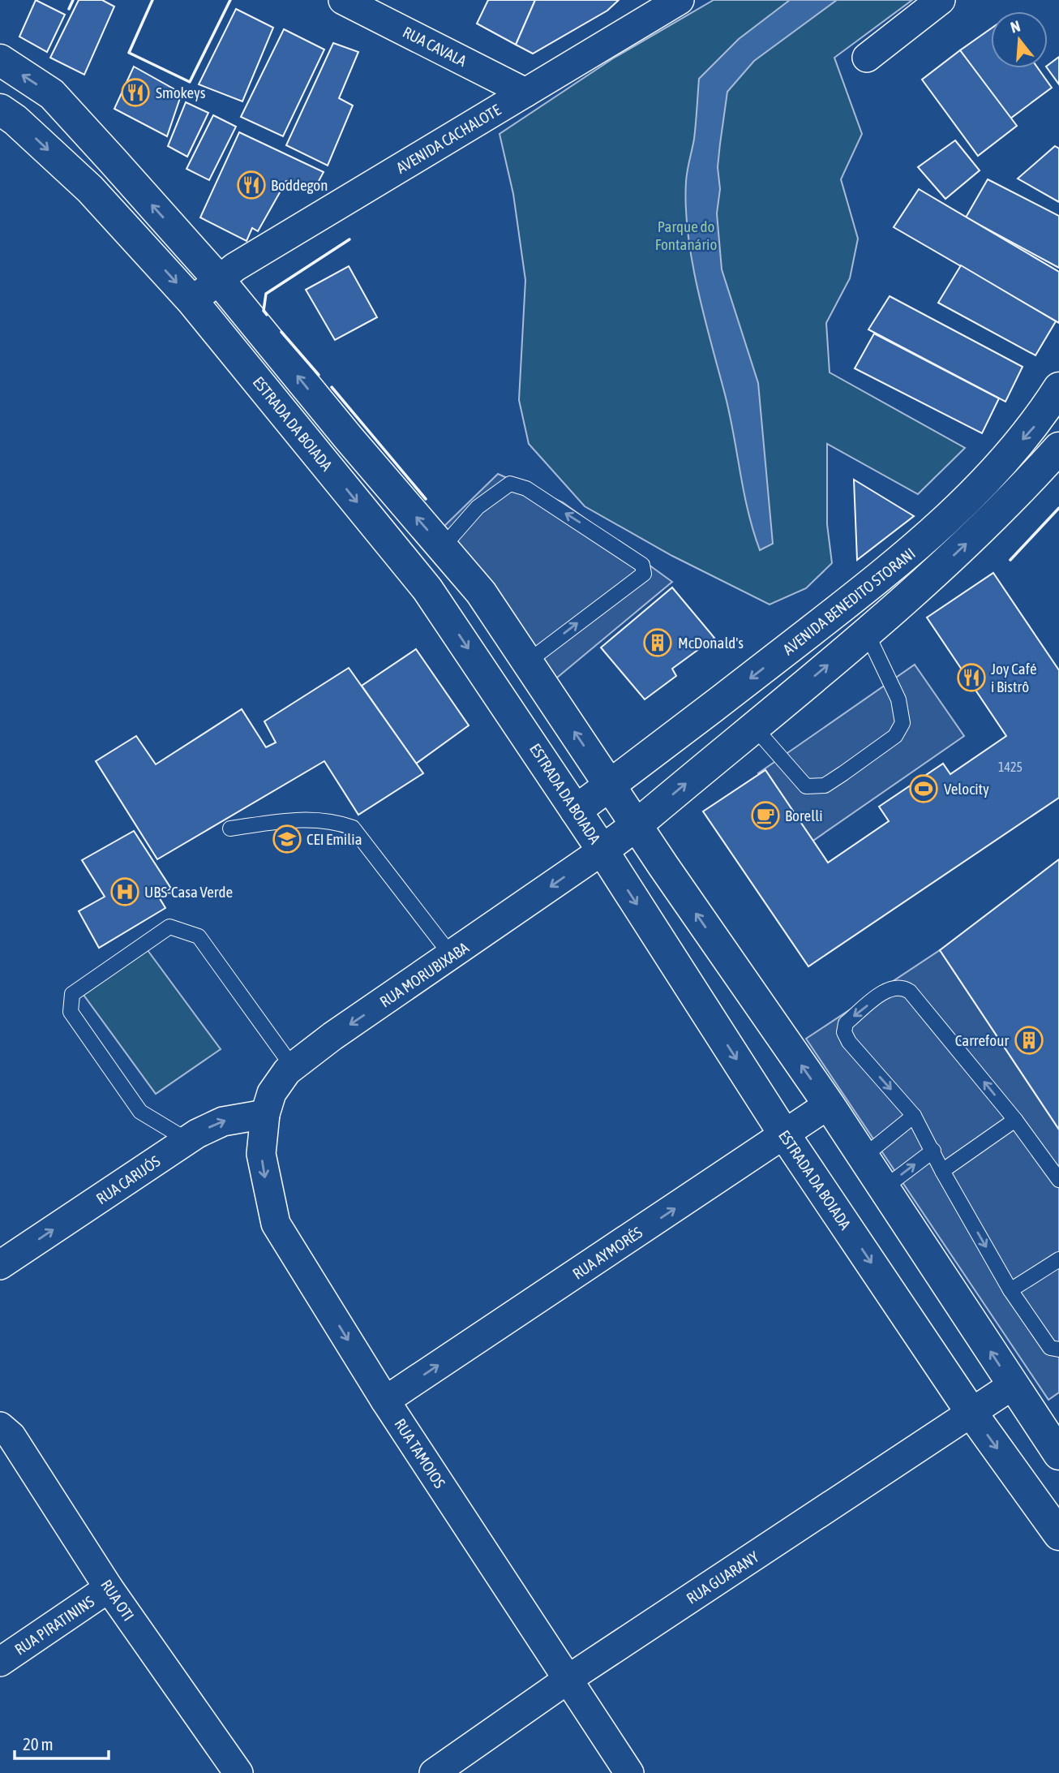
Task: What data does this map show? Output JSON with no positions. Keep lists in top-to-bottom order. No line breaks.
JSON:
{"streets":{"main road":["ESTRADA DA BOIADA","AVENIDA BENEDITO STORANI"],"street":["RUA CAVALA","AVENIDA CACHALOTE","RUA MORUBIXABA","RUA CARIJÓS","RUA AYMORÉS","RUA TAMOIOS","RUA GUARANY","RUA OTI","RUA PIRATININS"]},"crossings":[["RUA CAVALA","AVENIDA CACHALOTE"],["AVENIDA CACHALOTE","ESTRADA DA BOIADA"],["ESTRADA DA BOIADA","AVENIDA BENEDITO STORANI"],["ESTRADA DA BOIADA","RUA MORUBIXABA"],["ESTRADA DA BOIADA","RUA AYMORÉS"],["ESTRADA DA BOIADA","RUA GUARANY"],["AVENIDA BENEDITO STORANI","RUA MORUBIXABA"],["RUA MORUBIXABA","RUA CARIJÓS"],["RUA MORUBIXABA","RUA TAMOIOS"],["RUA CARIJÓS","RUA TAMOIOS"],["RUA AYMORÉS","RUA TAMOIOS"],["RUA TAMOIOS","RUA GUARANY"],["RUA OTI","RUA PIRATININS"]],"one_way":["RUA MORUBIXABA","RUA CARIJÓS","RUA AYMORÉS","RUA TAMOIOS"],"parks":["Parque do Fontanário"],"places":{"restaurant":["Smokeys","Boddegon","Joy Café i Bistrô"],"building":["McDonald's","Carrefour"],"sports":["Velocity"],"cafe":["Borelli"],"school or university":["CEI Emilia"],"hospital":["UBS-Casa Verde"]},"house_numbers":["1425"],"scale_bar":"20 m","north":"top"}
